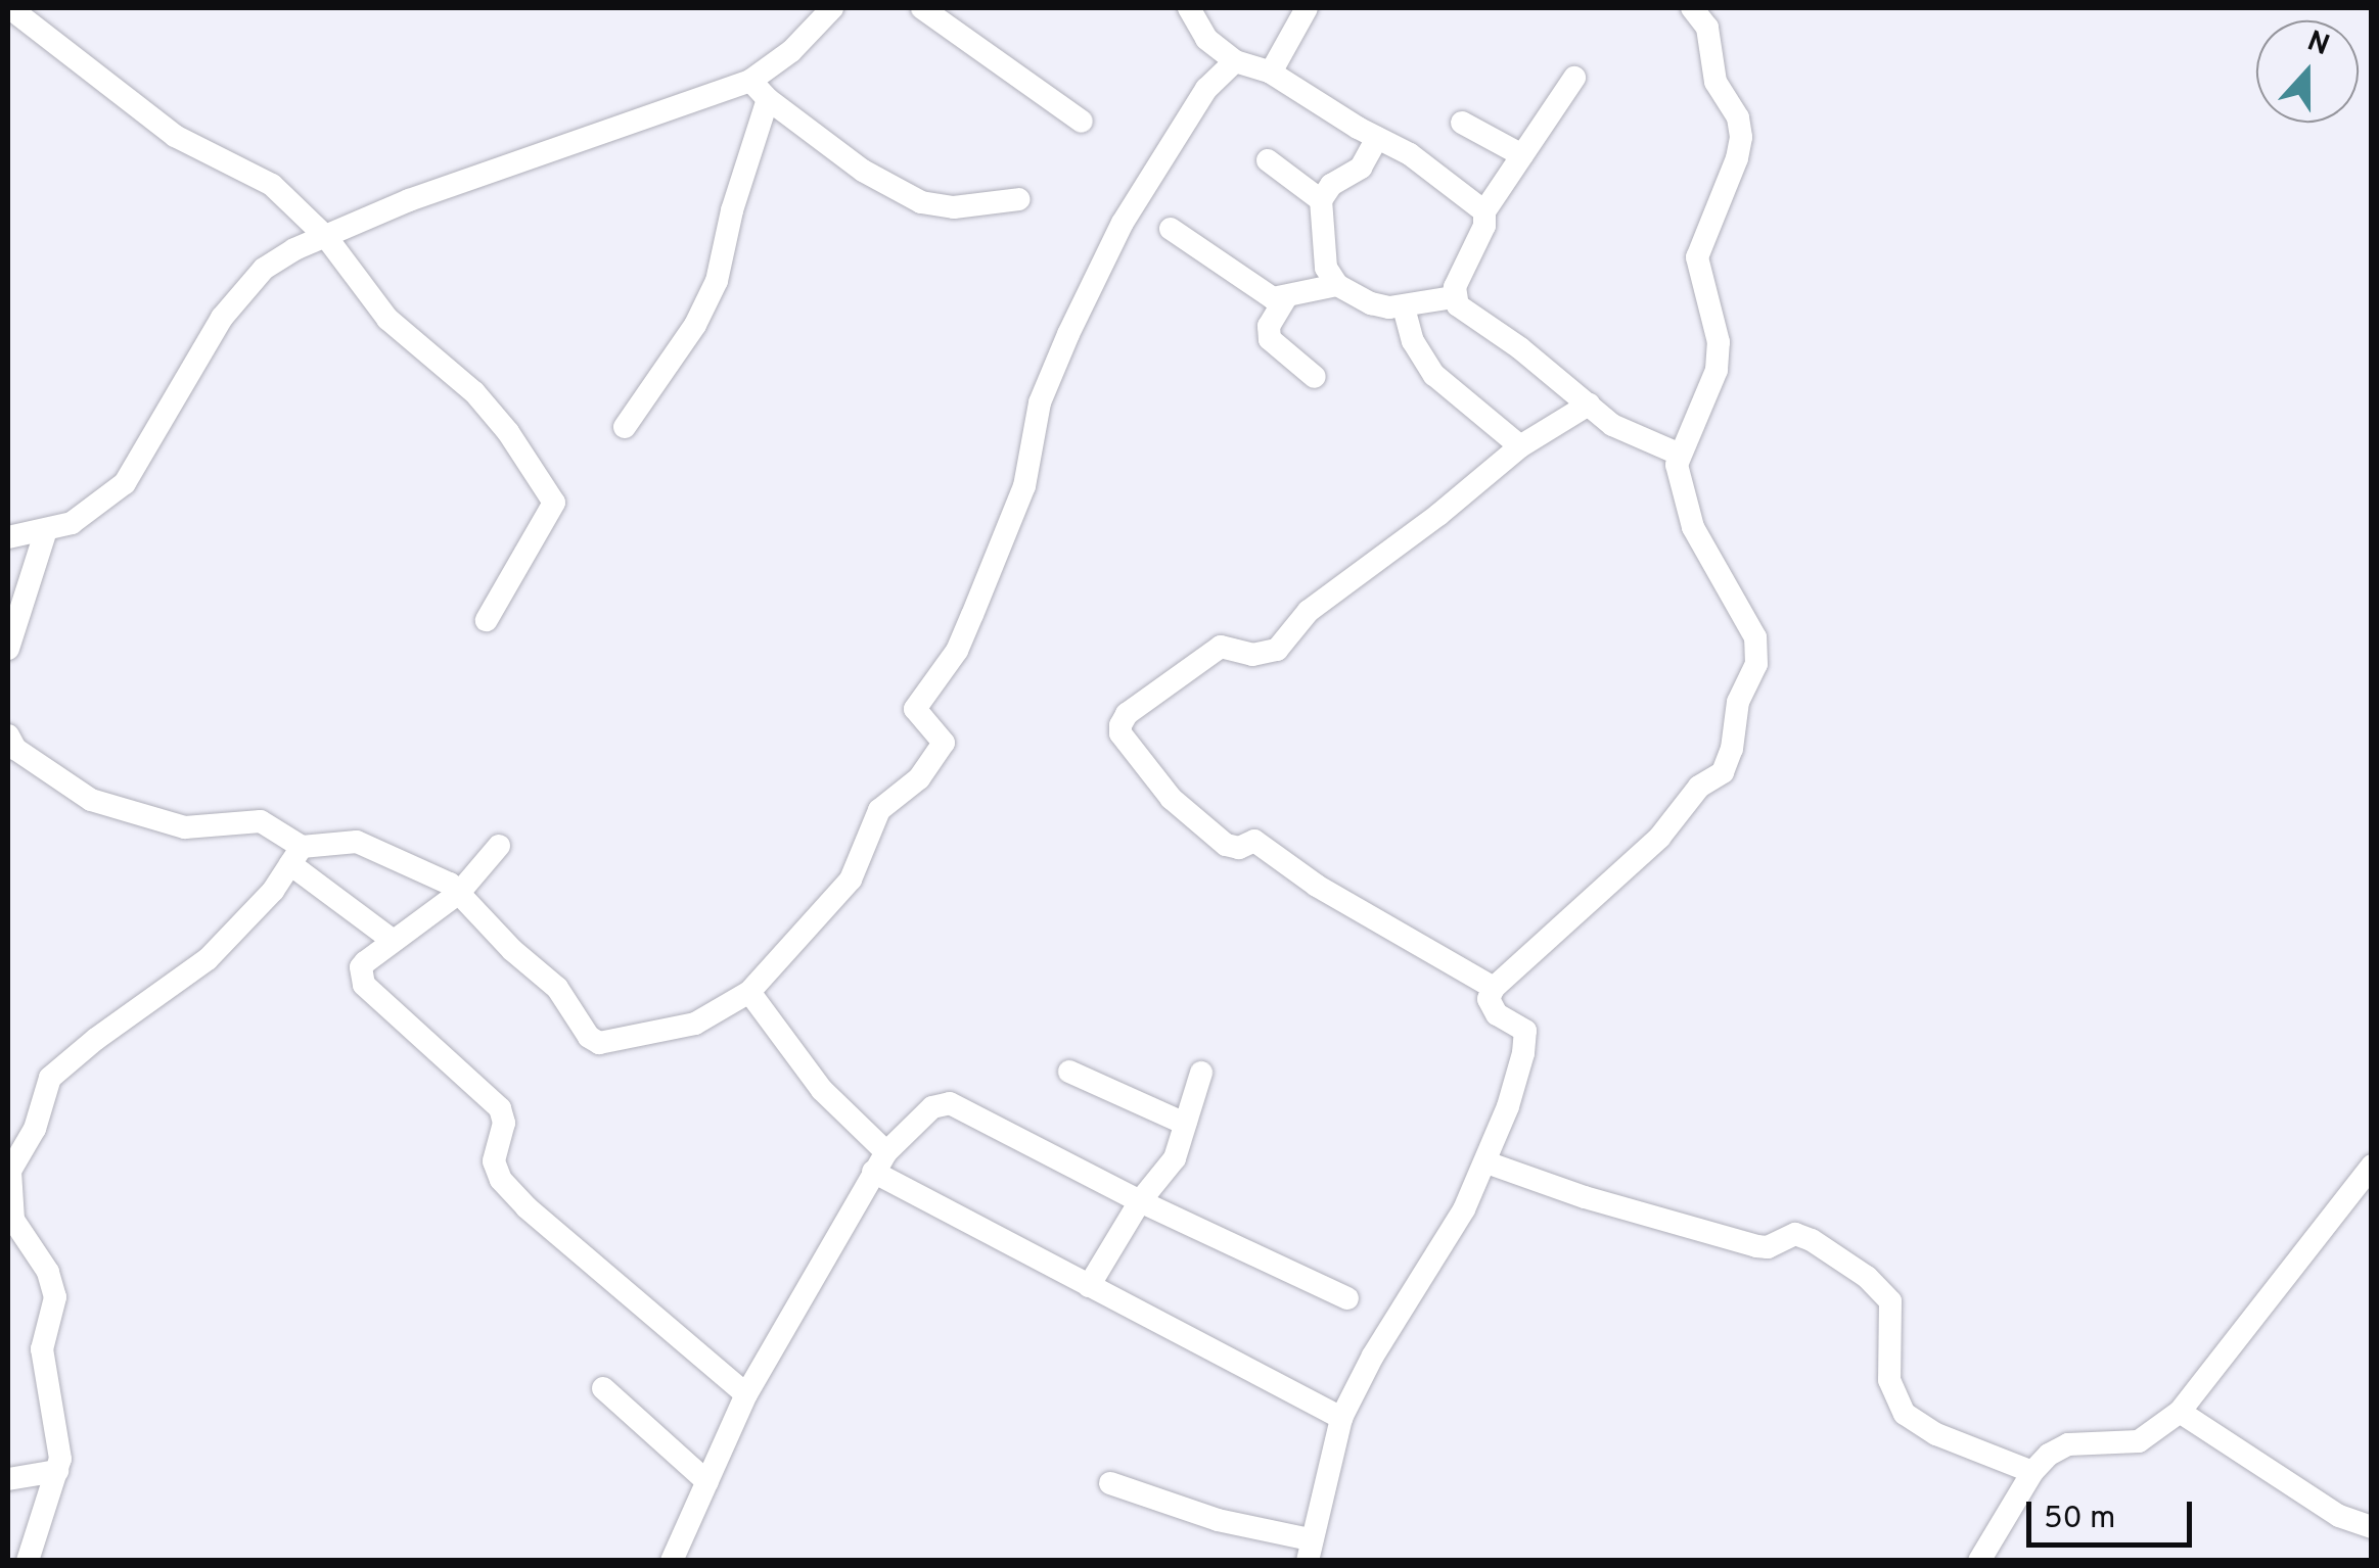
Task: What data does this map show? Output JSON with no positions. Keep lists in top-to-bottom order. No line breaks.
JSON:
{"scale_bar":"50 m","north":"top"}
